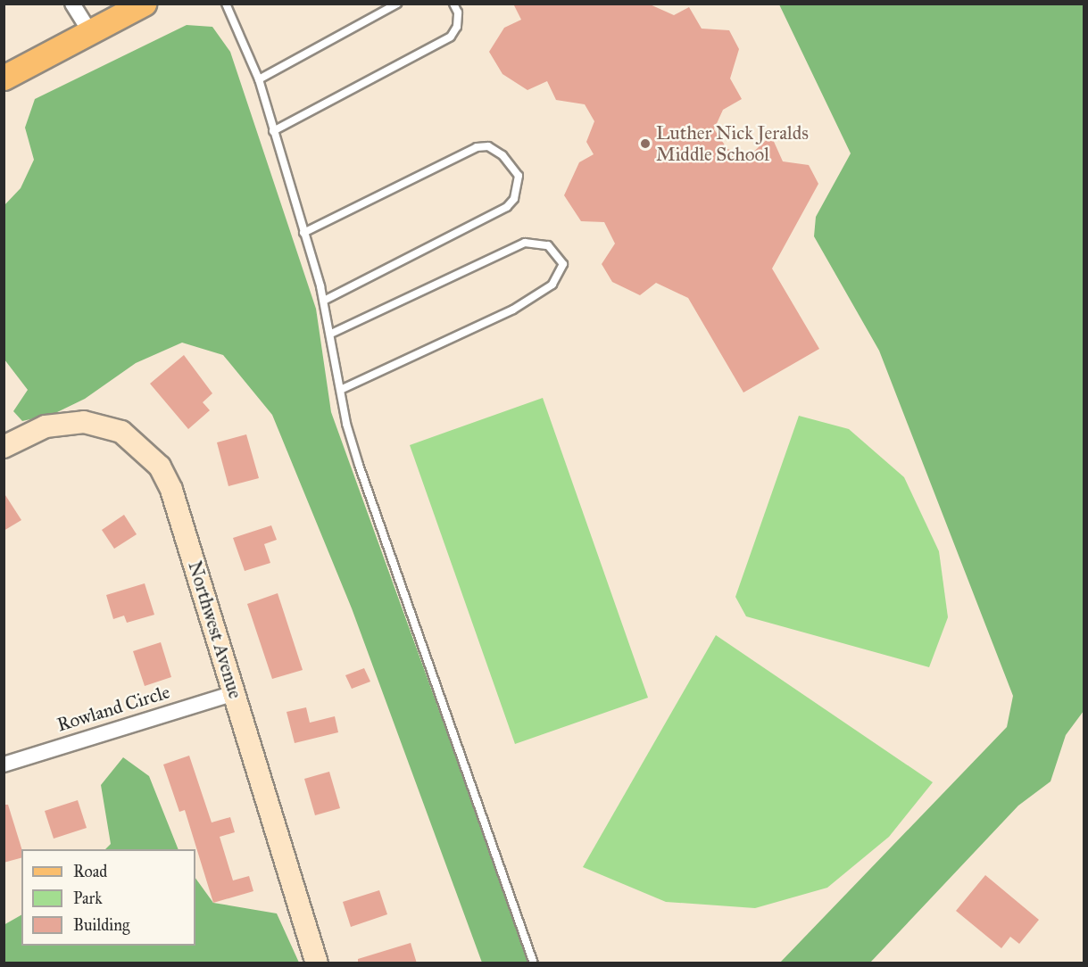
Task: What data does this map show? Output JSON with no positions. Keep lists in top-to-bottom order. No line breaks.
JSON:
{"streets":{"street":["Northwest Avenue","Rowland Circle"]},"crossings":[["Northwest Avenue","Rowland Circle"]],"places":["Luther Nick Jeralds Middle School"],"legend":["Road","Park","Building"]}
